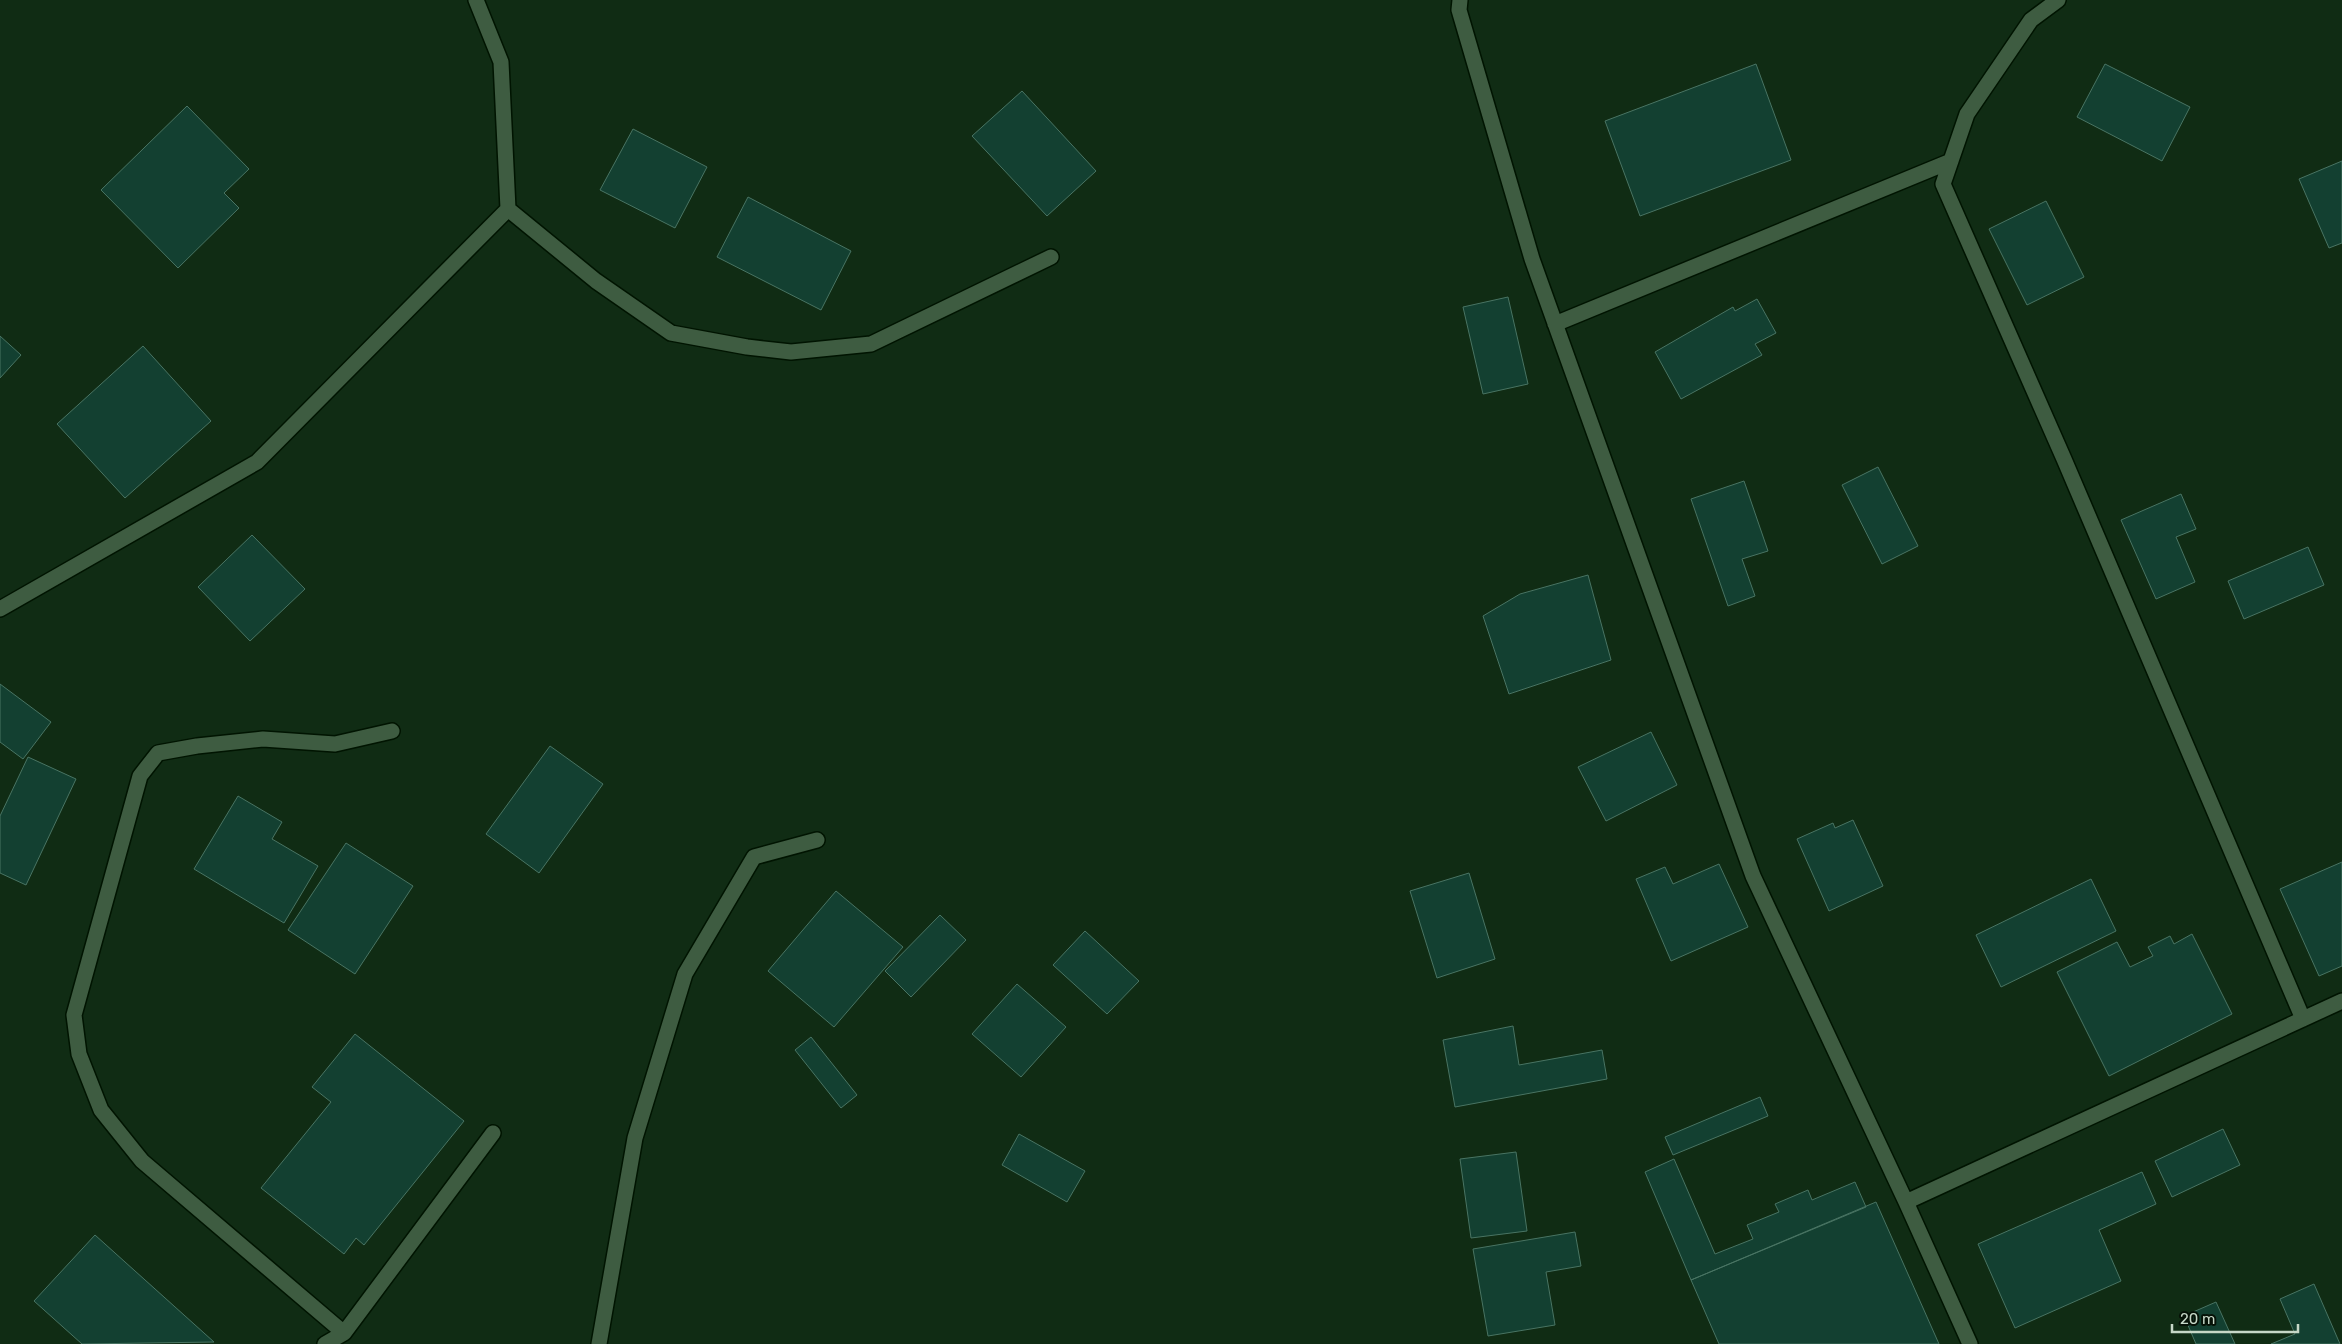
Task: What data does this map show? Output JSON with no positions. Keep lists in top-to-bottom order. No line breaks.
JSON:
{"scale_bar":"20 m"}
